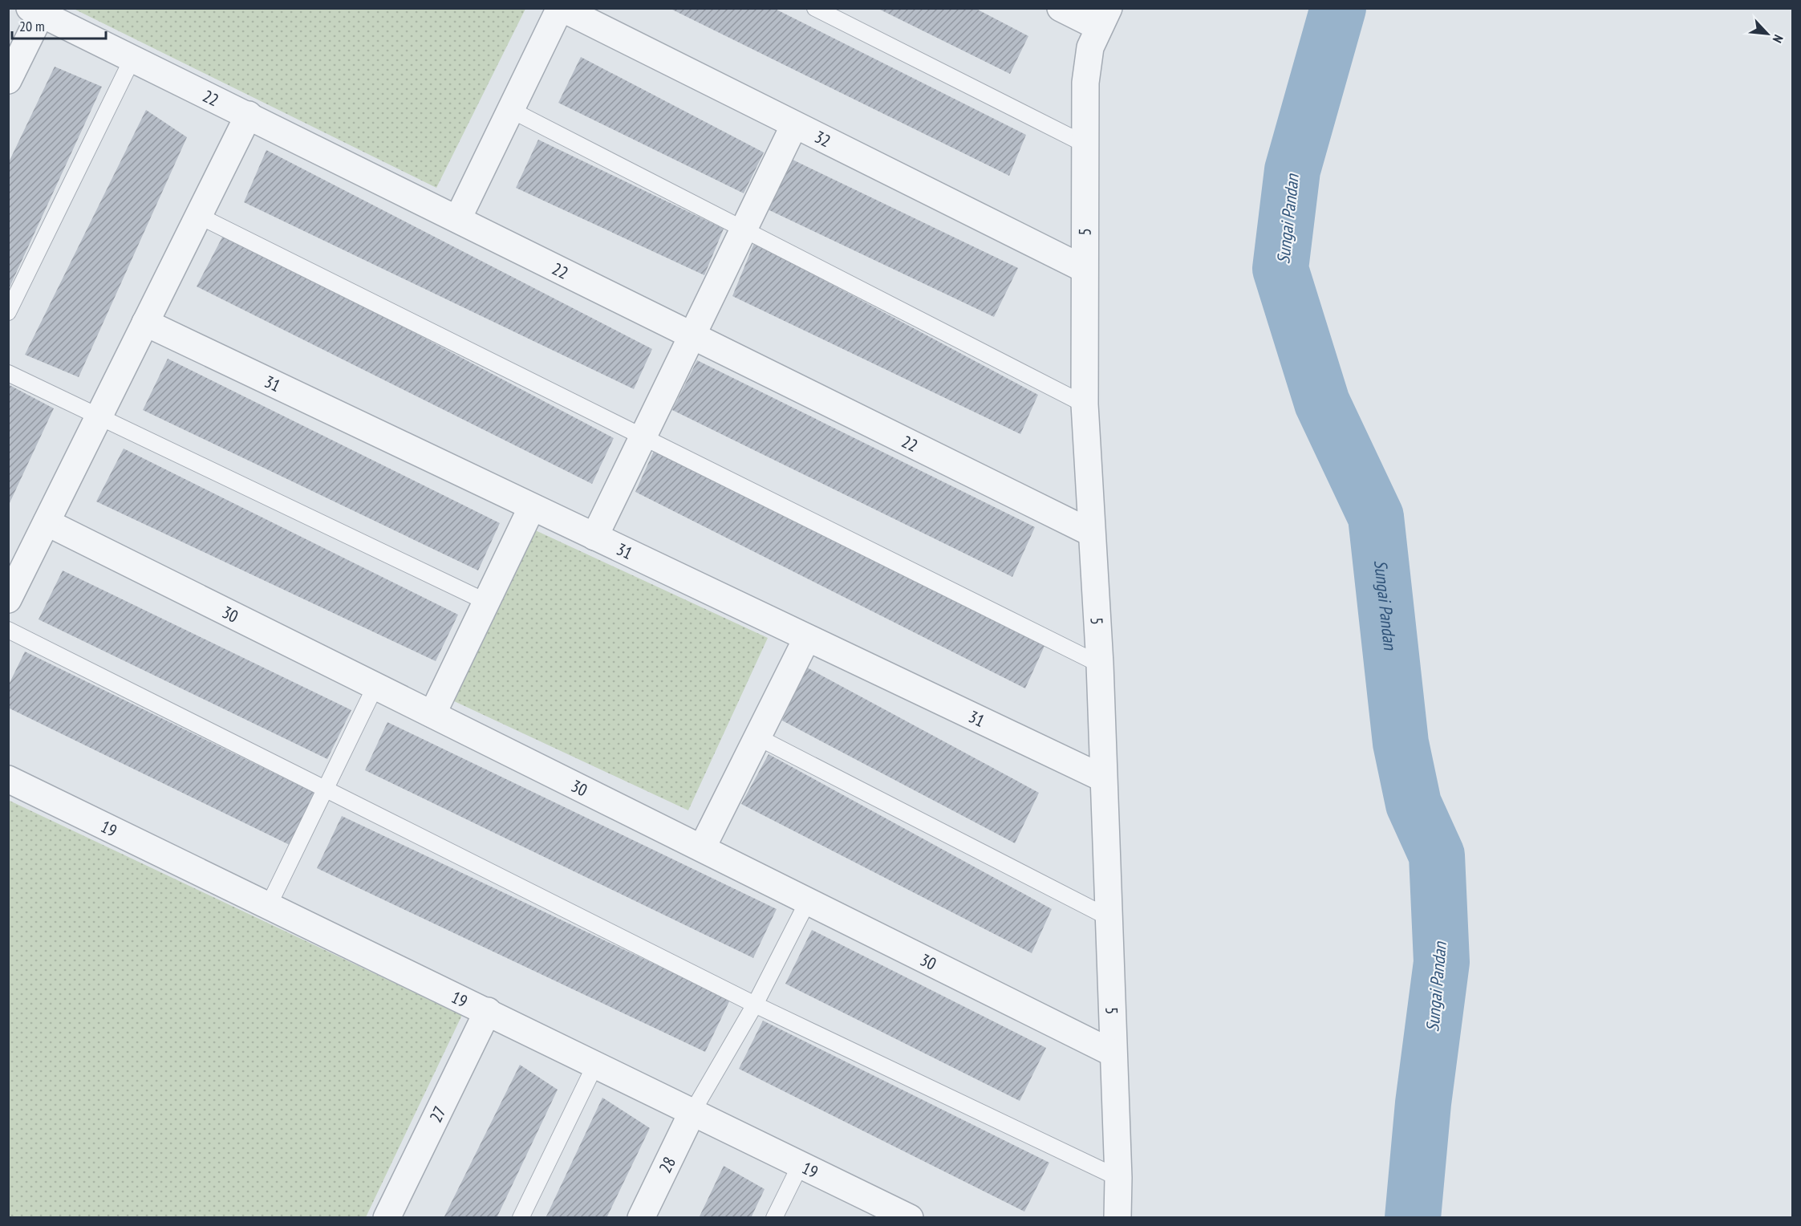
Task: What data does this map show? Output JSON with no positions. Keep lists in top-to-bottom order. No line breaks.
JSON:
{"streets":{"street":["22","32","5","31","30","19","27","28"]},"crossings":[["22","5"],["32","5"],["5","31"],["5","30"],["19","27"],["19","28"]],"water":["Sungai Pandan"],"scale_bar":"20 m","north":"bottom right"}
